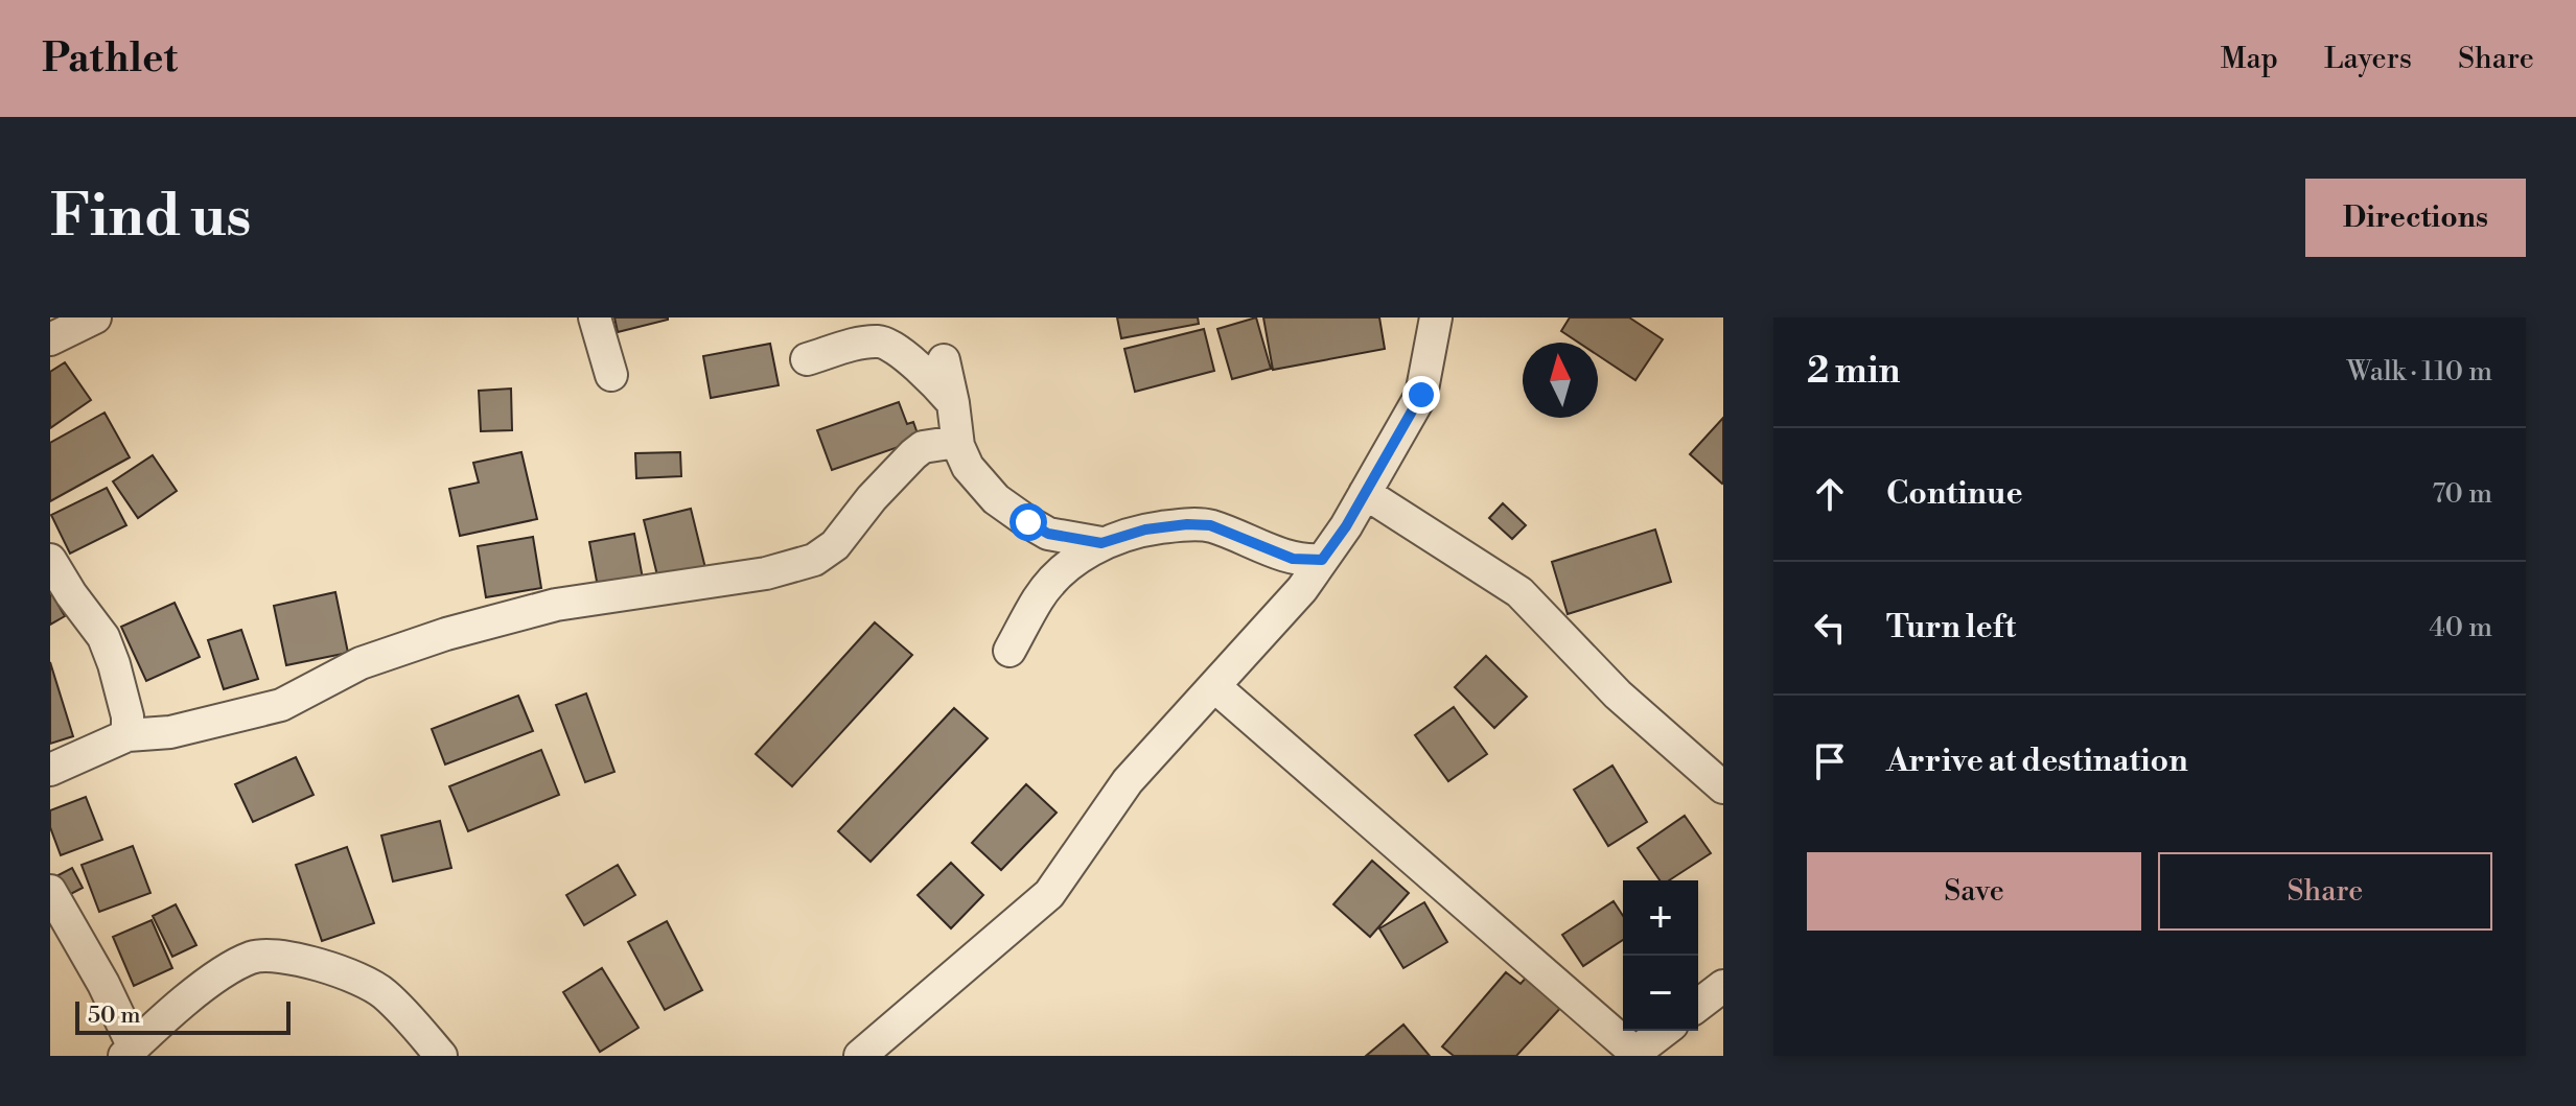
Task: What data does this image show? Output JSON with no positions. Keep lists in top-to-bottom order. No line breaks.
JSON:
{"scale_bar":"50 m","north":"top","page":{"header":"Pathlet","nav":["Map","Layers","Share"],"buttons":["Directions",["Save","Share"]],"title":"Find us","heading":["2 min","Walk · 110 m"],"list":[["Continue","70 m"],["Turn left","40 m"],"Arrive at destination"],"map_buttons":["+","−"],"scale":"50 m"}}
